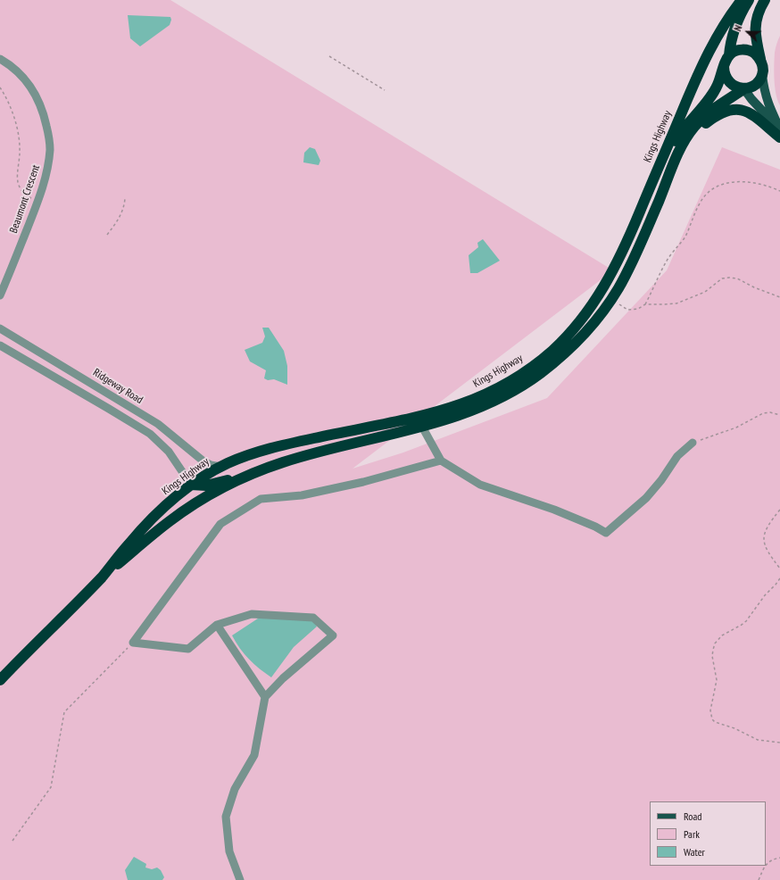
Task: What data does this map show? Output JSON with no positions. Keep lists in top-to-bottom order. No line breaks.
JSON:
{"streets":{"highway":["Kings Highway"],"street":["Beaumont Crescent","Ridgeway Road"]},"crossings":[["Kings Highway","Ridgeway Road"]],"legend":["Road","Park","Water"],"north":"left"}
